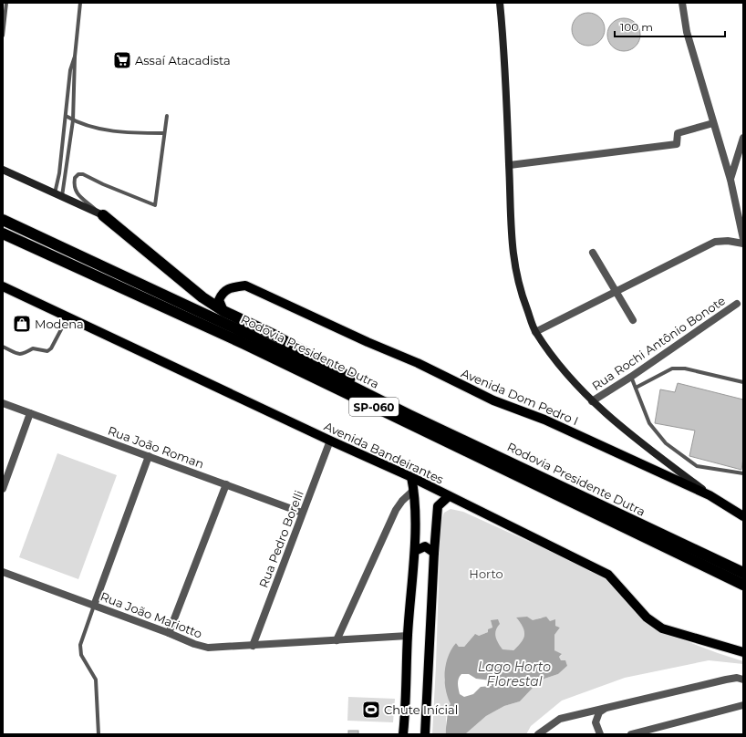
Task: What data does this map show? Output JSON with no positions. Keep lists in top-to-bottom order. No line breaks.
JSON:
{"streets":{"highway":["Rodovia Presidente Dutra","SP-060"],"main road":["Avenida Dom Pedro I","Avenida Bandeirantes"],"street":["Rua Rochi Antônio Bonote","Rua João Roman","Rua Pedro Borelli","Rua João Mariotto"]},"crossings":[["Rua João Roman","Rua Pedro Borelli"],["Avenida Bandeirantes","Rua Pedro Borelli"],["Rua Pedro Borelli","Rua João Mariotto"]],"water":["Lago Horto Florestal"],"parks":["Horto"],"places":{"supermarket":["Assaí Atacadista"],"shop":["Modena"],"sports":["Chute Inícial"]},"scale_bar":"100 m"}
